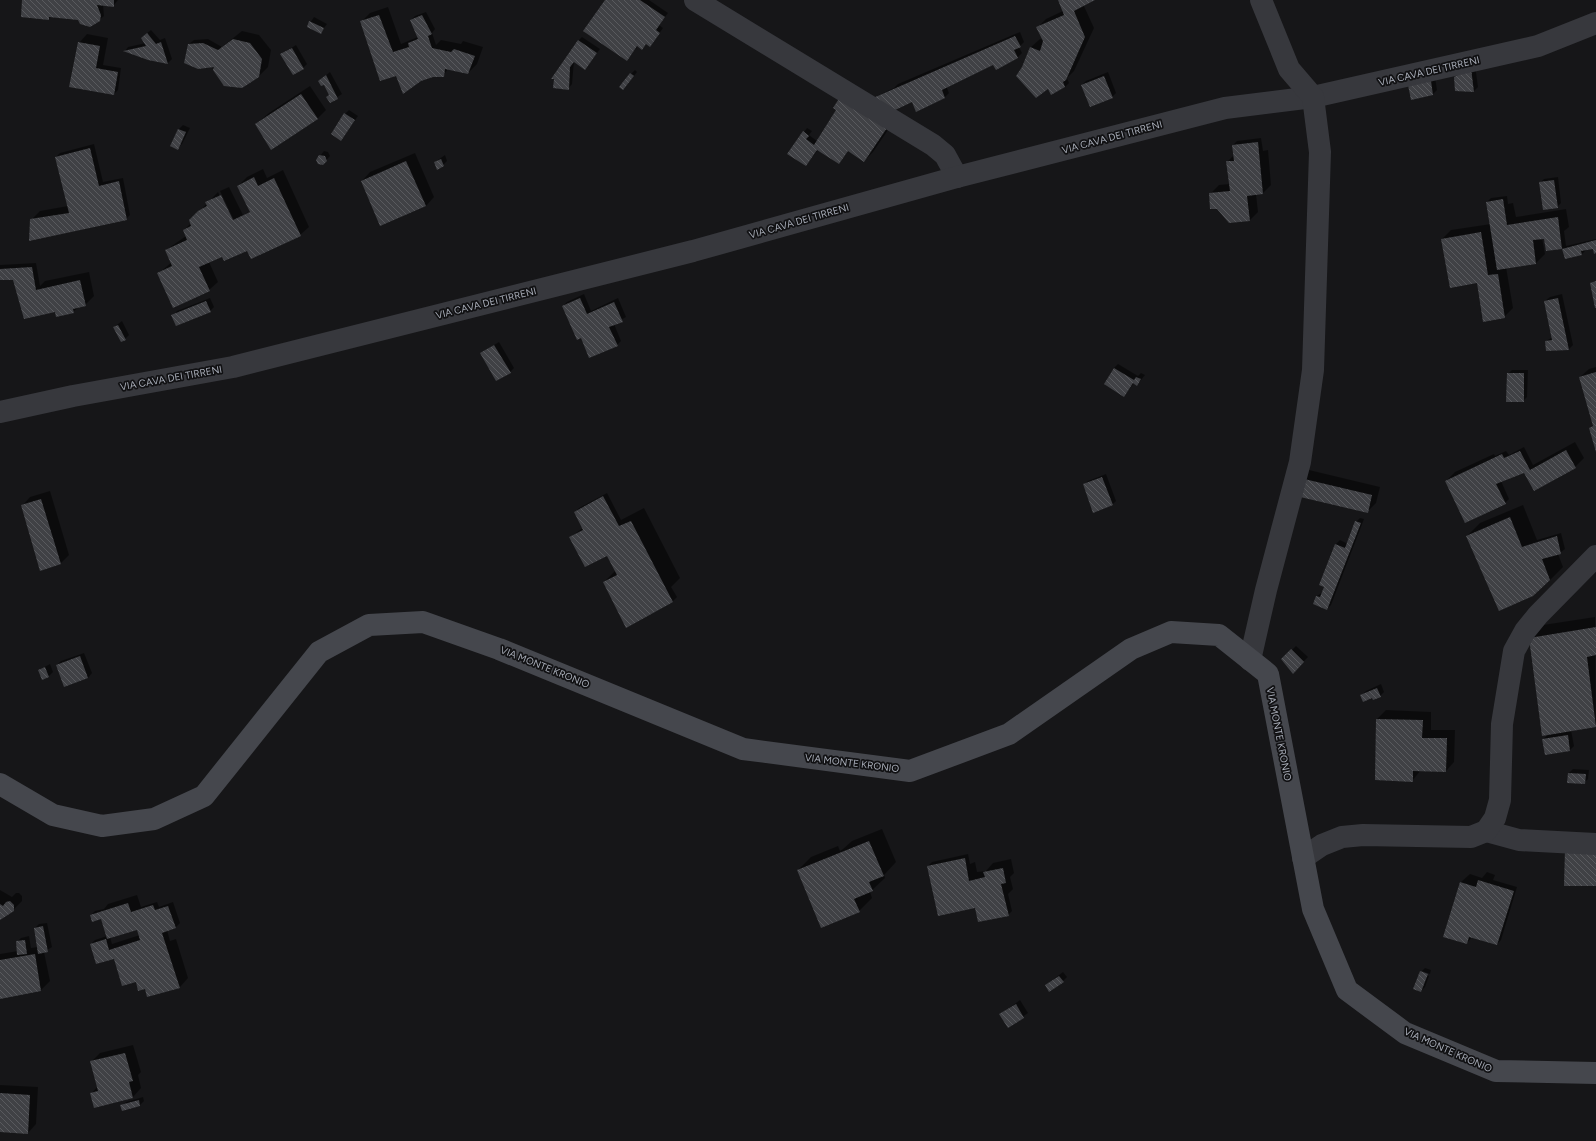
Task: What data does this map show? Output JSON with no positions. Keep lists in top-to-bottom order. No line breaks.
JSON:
{"streets":{"street":["VIA CAVA DEI TIRRENI","VIA MONTE KRONIO"]}}
